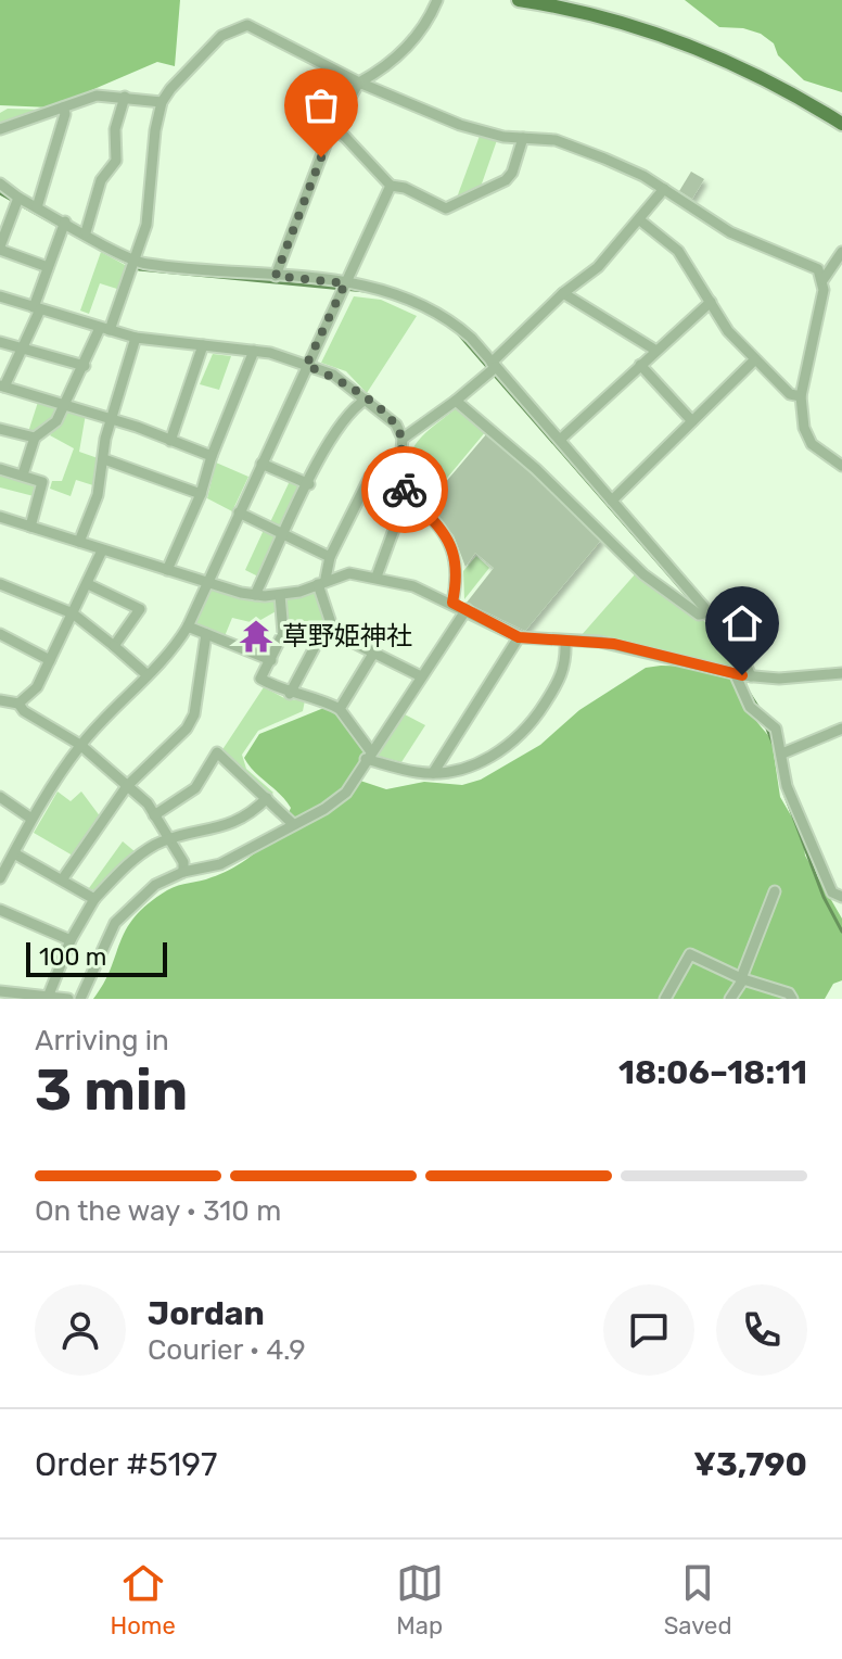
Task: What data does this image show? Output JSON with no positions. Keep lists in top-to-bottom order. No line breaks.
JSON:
{"places":{"temple":["草野姫神社"]},"scale_bar":"100 m","page":{"scale":"100 m","heading":["3 min","Arriving in","18:06–18:11"],"panel":["Jordan","Courier · 4.9","Order #5197","¥3,790"],"bar":"On the way · 310 m","tabs":["Home","Map","Saved"]}}
